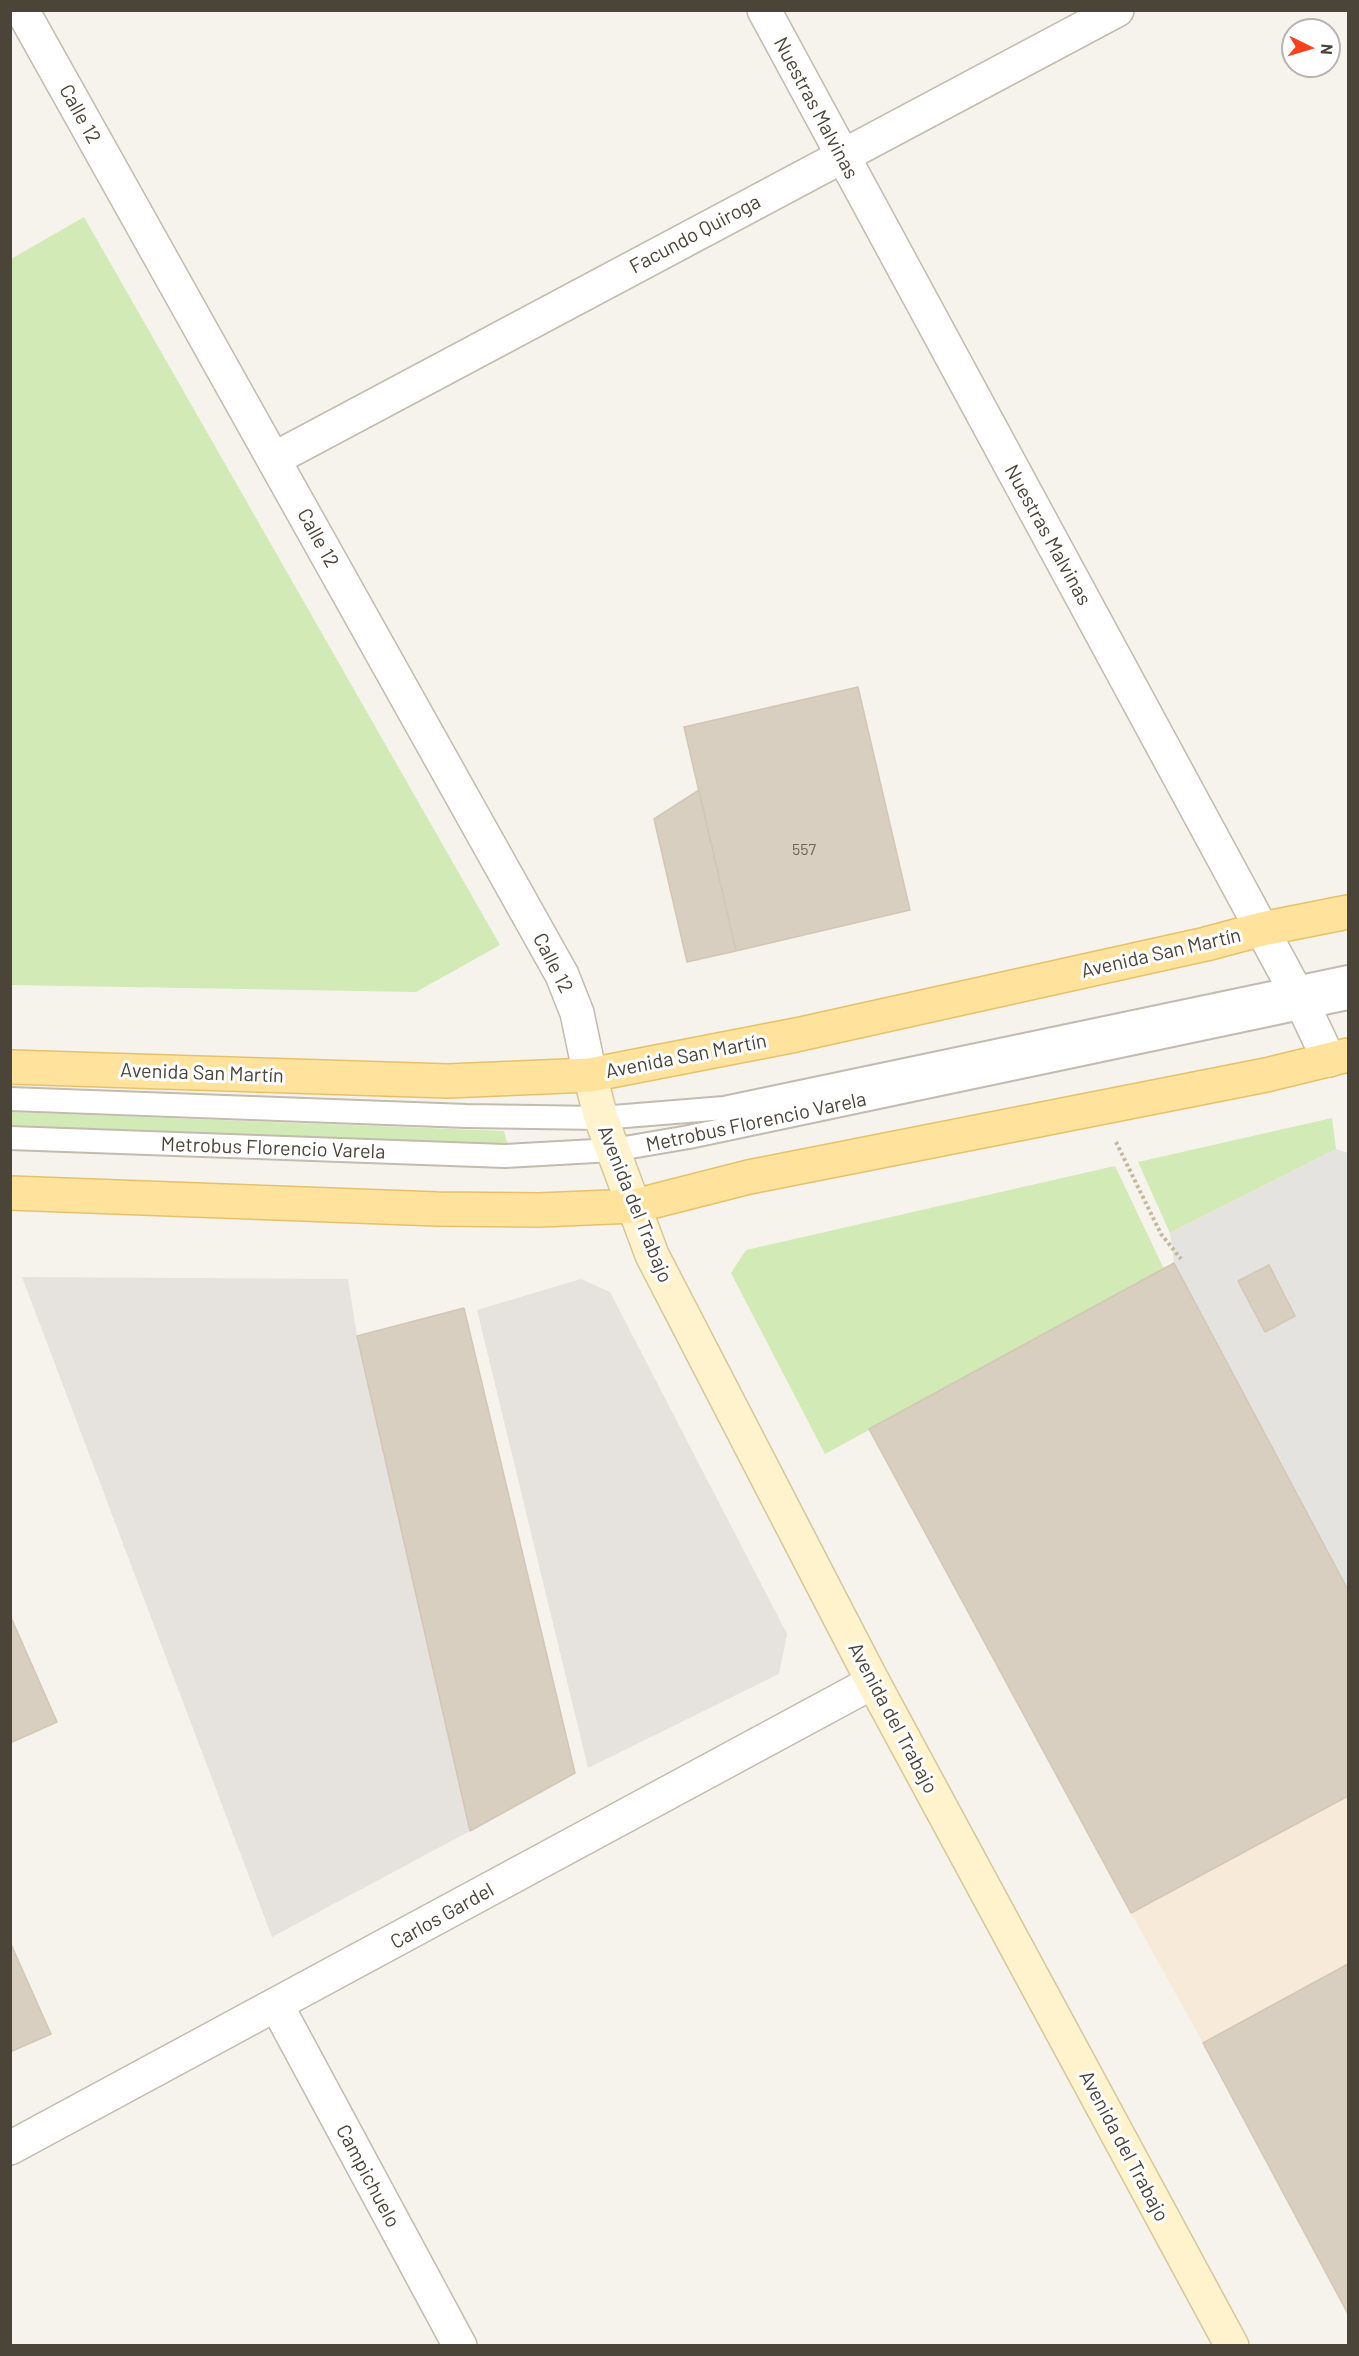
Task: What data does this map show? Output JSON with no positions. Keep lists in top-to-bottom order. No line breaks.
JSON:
{"streets":{"main road":["Avenida San Martín","Avenida del Trabajo"],"street":["Nuestras Malvinas","Calle 12","Facundo Quiroga","Carlos Gardel","Campichuelo"],"lane":["Metrobus Florencio Varela"]},"crossings":[["Nuestras Malvinas","Facundo Quiroga"],["Nuestras Malvinas","Avenida San Martín"],["Nuestras Malvinas","Metrobus Florencio Varela"],["Calle 12","Facundo Quiroga"],["Calle 12","Avenida San Martín"],["Calle 12","Avenida del Trabajo"],["Avenida San Martín","Avenida del Trabajo"],["Metrobus Florencio Varela","Avenida del Trabajo"],["Avenida del Trabajo","Carlos Gardel"],["Carlos Gardel","Campichuelo"]],"house_numbers":["557"],"north":"right"}
